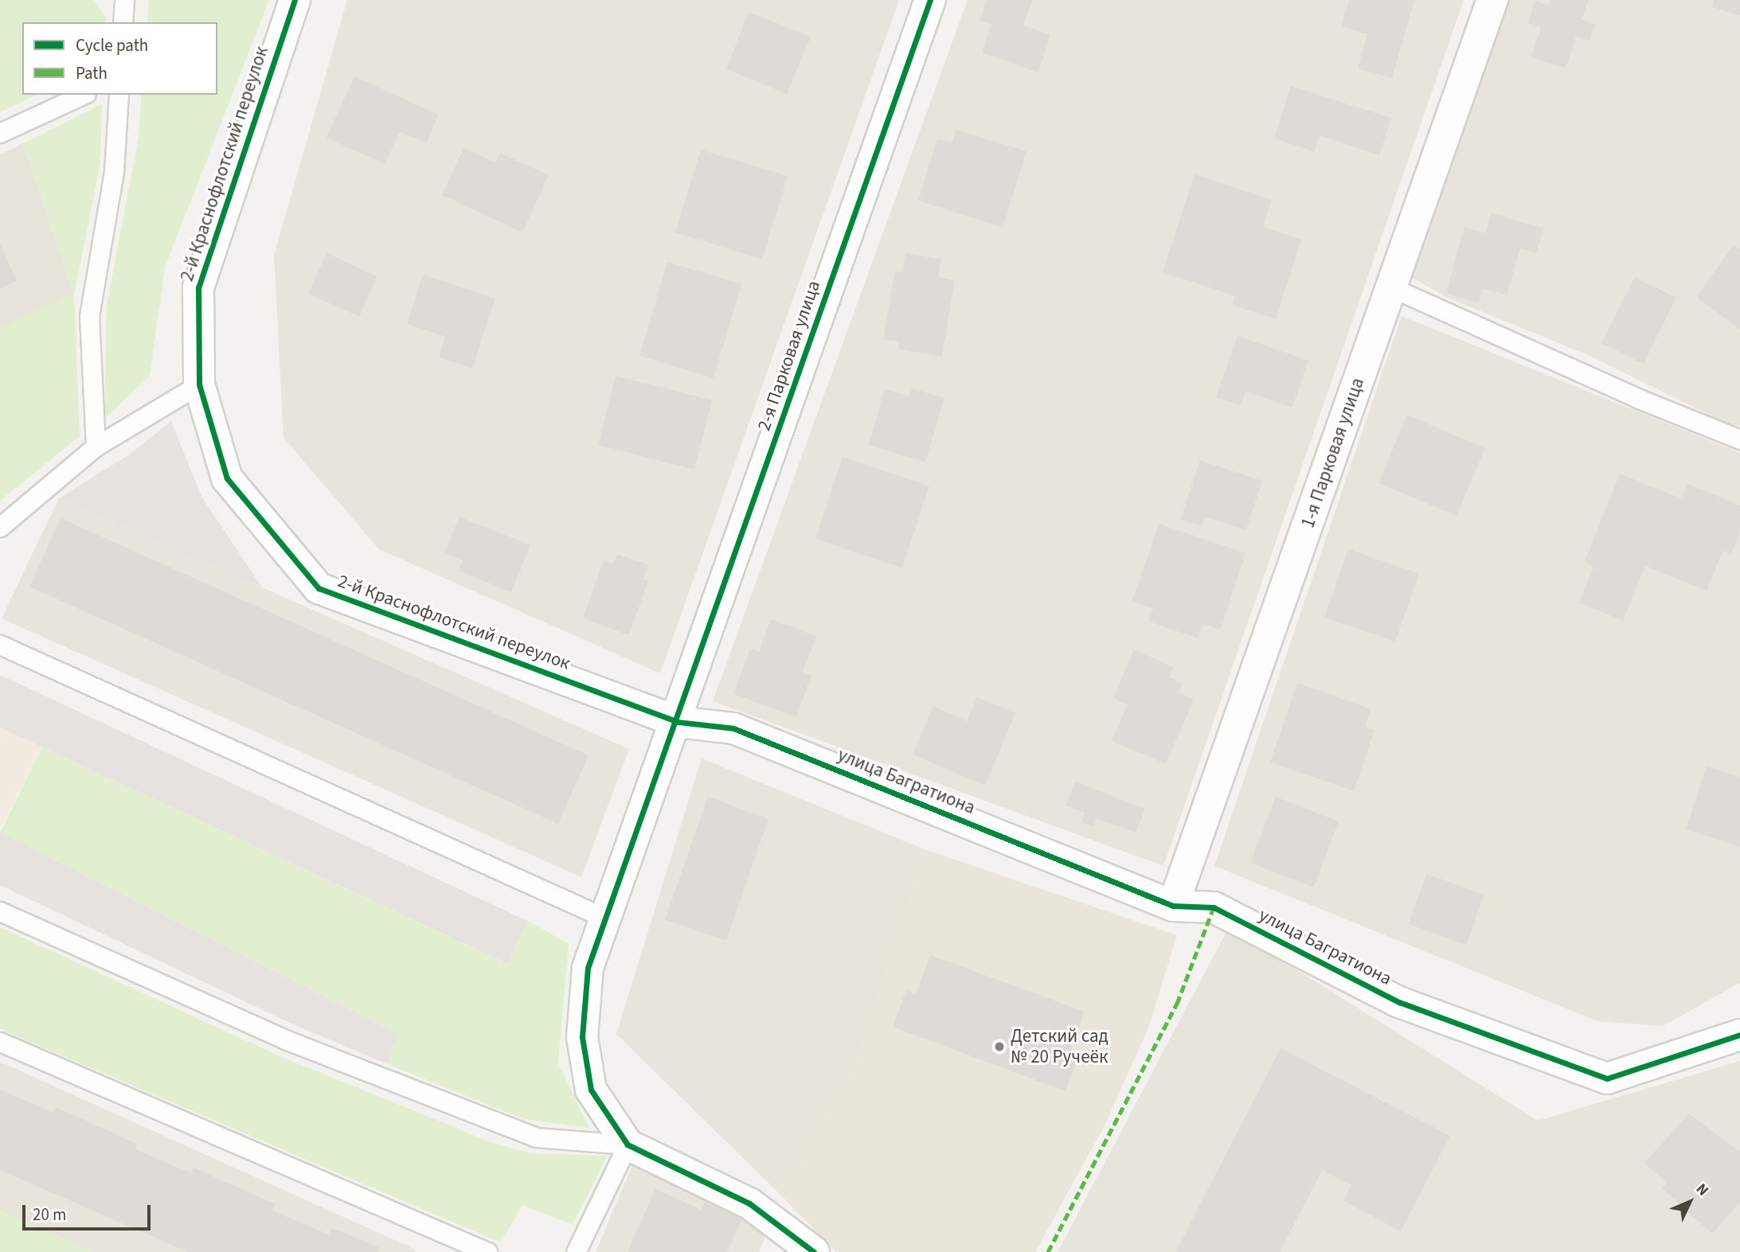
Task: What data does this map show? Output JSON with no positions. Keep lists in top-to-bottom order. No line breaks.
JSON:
{"streets":{"street":["2-й Краснофлотский переулок","2-я Парковая улица","1-я Парковая улица","улица Багратиона"]},"crossings":[["2-й Краснофлотский переулок","2-я Парковая улица"],["2-й Краснофлотский переулок","улица Багратиона"],["2-я Парковая улица","улица Багратиона"],["1-я Парковая улица","улица Багратиона"]],"places":["Детский сад № 20 Ручеёк"],"legend":["Cycle path","Path"],"scale_bar":"20 m","north":"top right"}
